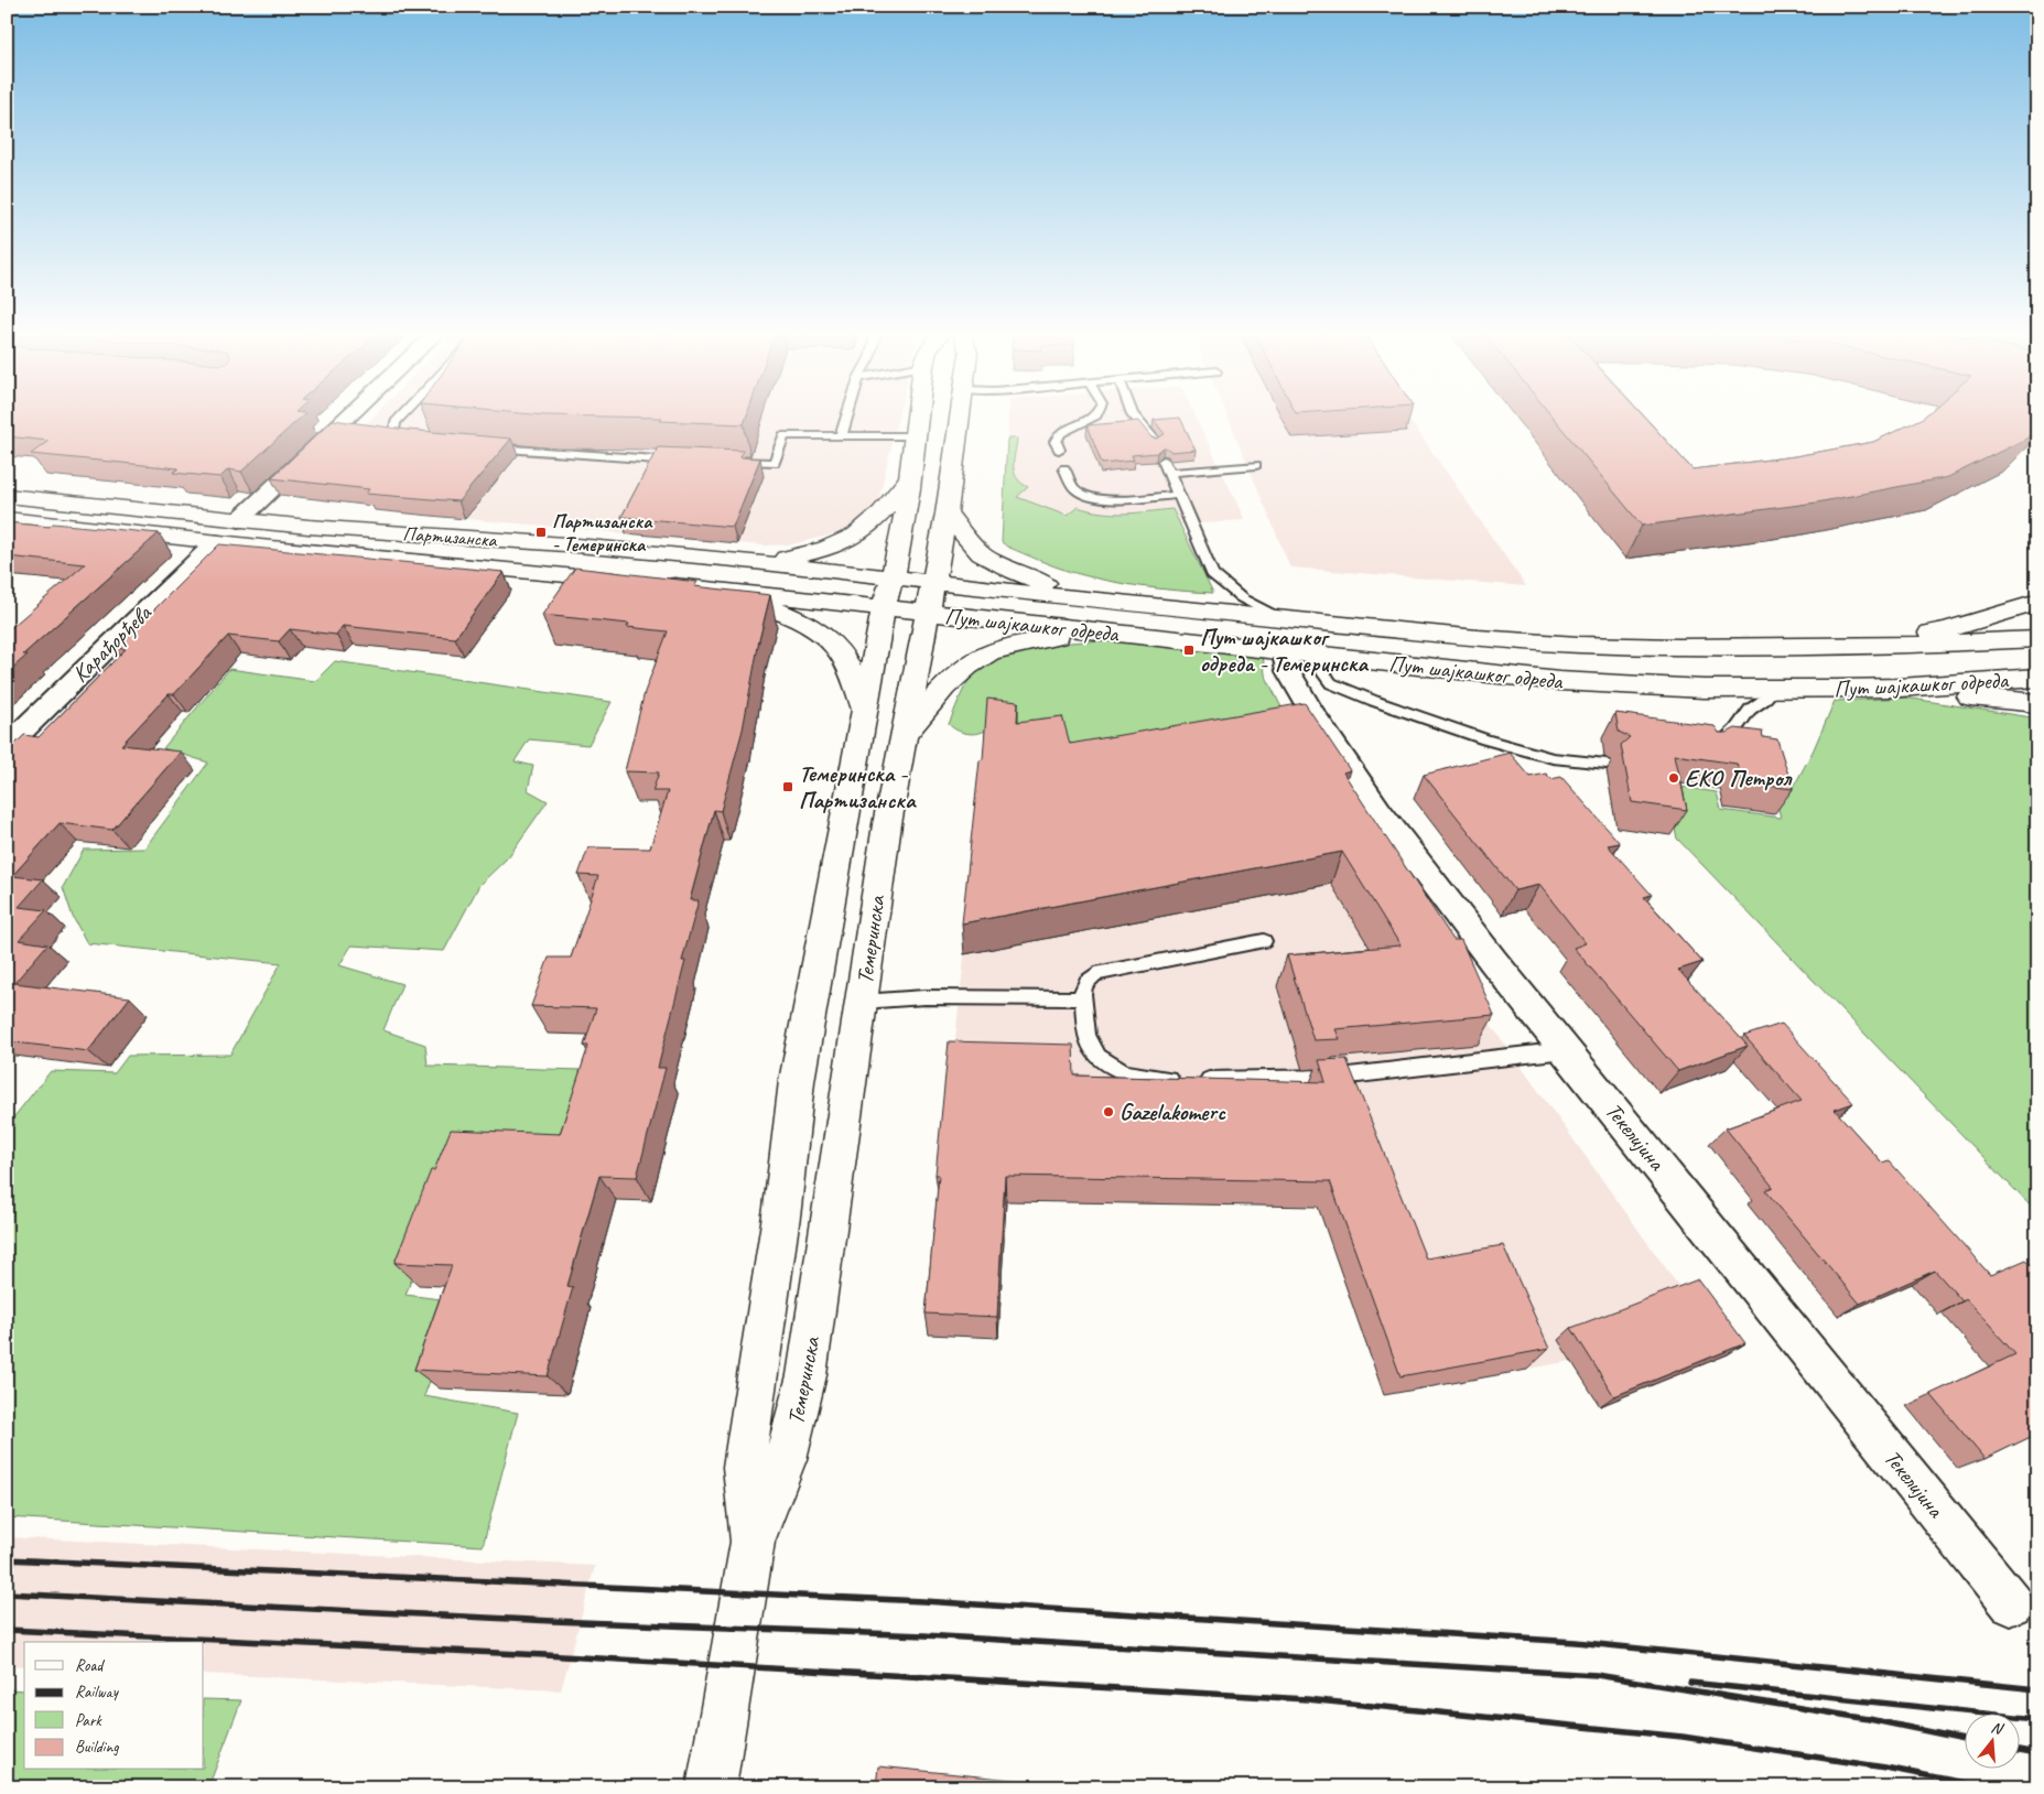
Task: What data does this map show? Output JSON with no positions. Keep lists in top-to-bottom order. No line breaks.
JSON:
{"streets":{"main road":["Партизанска","Пут шајкашког одреда","Темеринска"],"street":["Карађорђева","Текелијина"]},"crossings":[["Партизанска","Пут шајкашког одреда"],["Партизанска","Карађорђева"],["Партизанска","Темеринска"],["Пут шајкашког одреда","Темеринска"],["Пут шајкашког одреда","Текелијина"]],"places":{"transit":["Партизанска - Темеринска","Пут шајкашког одреда - Темеринска","Темеринска - Партизанска"],"other":["ЕКО Петрол","Gazelakomerc"]},"legend":["Road","Railway","Park","Building"],"north":"top"}
